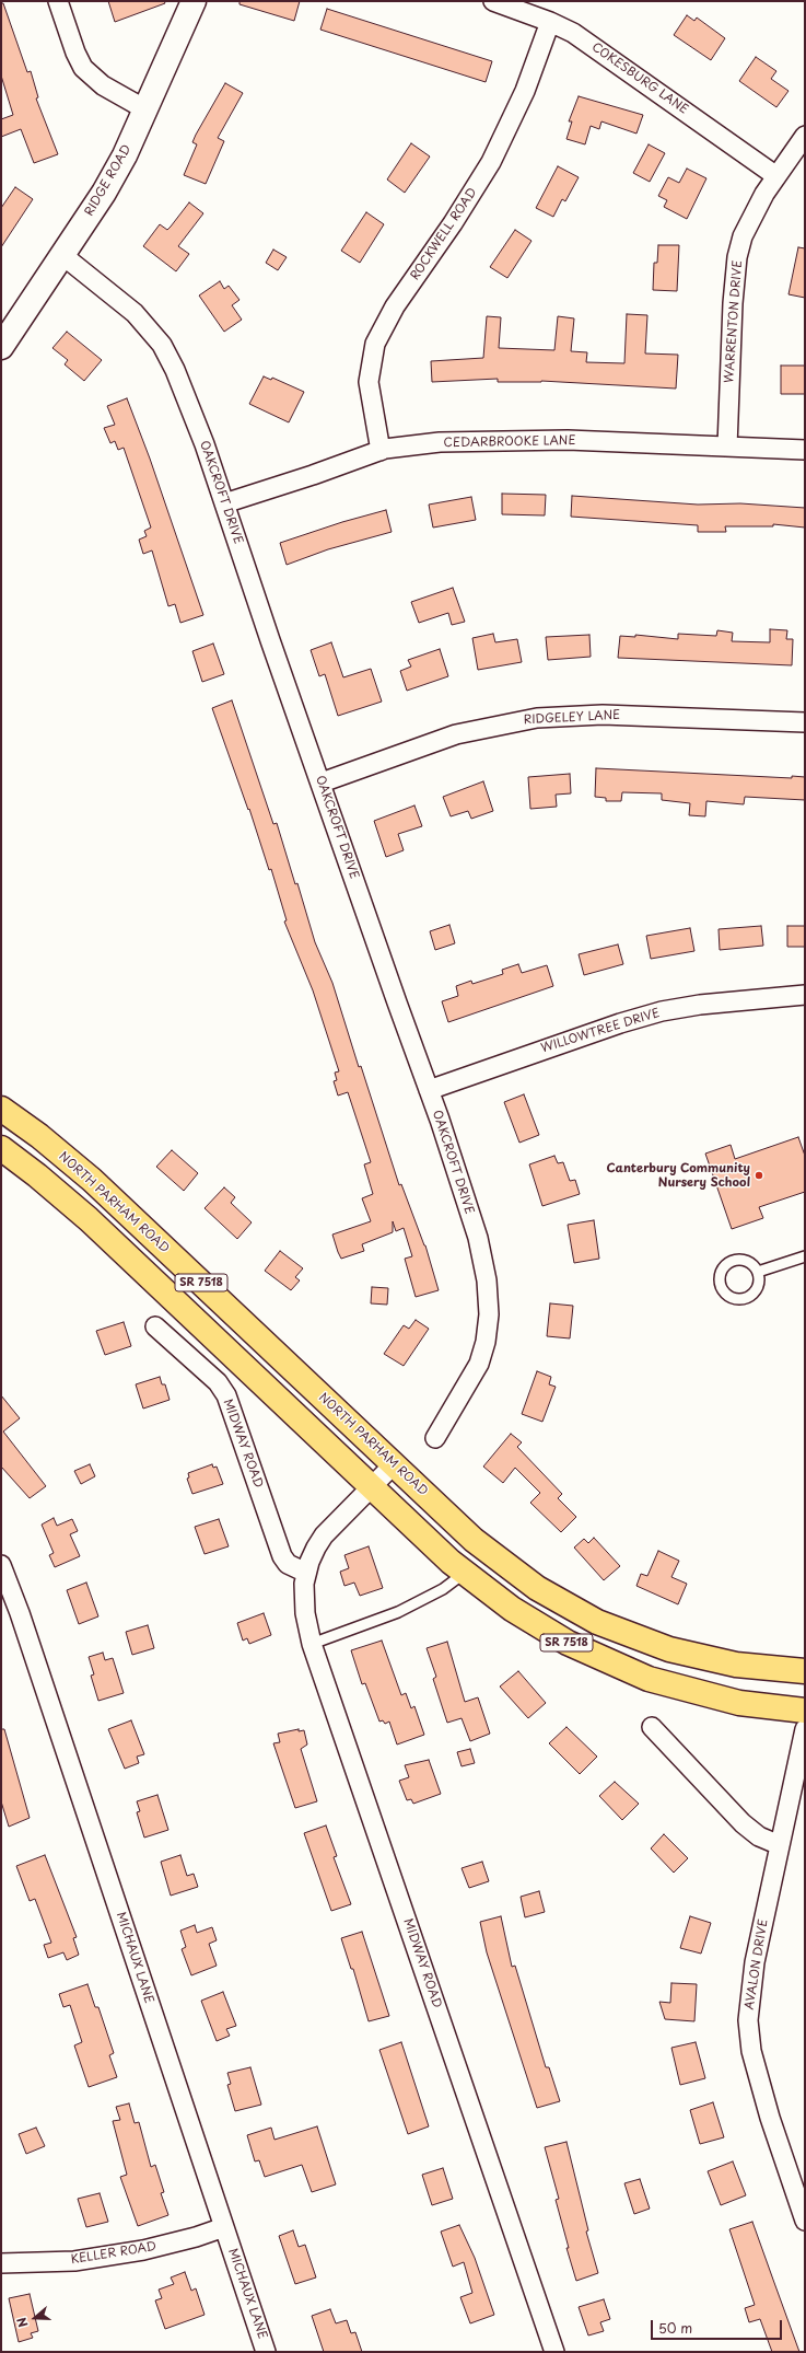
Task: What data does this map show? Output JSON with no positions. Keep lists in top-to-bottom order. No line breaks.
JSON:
{"streets":{"highway":["NORTH PARHAM ROAD","SR 7518"],"street":["COKESBURG LANE","RIDGE ROAD","ROCKWELL ROAD","WARRENTON DRIVE","CEDARBROOKE LANE","OAKCROFT DRIVE","RIDGELEY LANE","WILLOWTREE DRIVE","MIDWAY ROAD","MICHAUX LANE","AVALON DRIVE","KELLER ROAD"]},"crossings":[["COKESBURG LANE","ROCKWELL ROAD"],["COKESBURG LANE","WARRENTON DRIVE"],["RIDGE ROAD","OAKCROFT DRIVE"],["ROCKWELL ROAD","CEDARBROOKE LANE"],["WARRENTON DRIVE","CEDARBROOKE LANE"],["CEDARBROOKE LANE","OAKCROFT DRIVE"],["OAKCROFT DRIVE","RIDGELEY LANE"],["OAKCROFT DRIVE","WILLOWTREE DRIVE"],["NORTH PARHAM ROAD","MIDWAY ROAD"],["SR 7518","MIDWAY ROAD"],["MICHAUX LANE","KELLER ROAD"]],"places":["Canterbury Community Nursery School"],"scale_bar":"50 m","north":"left"}
